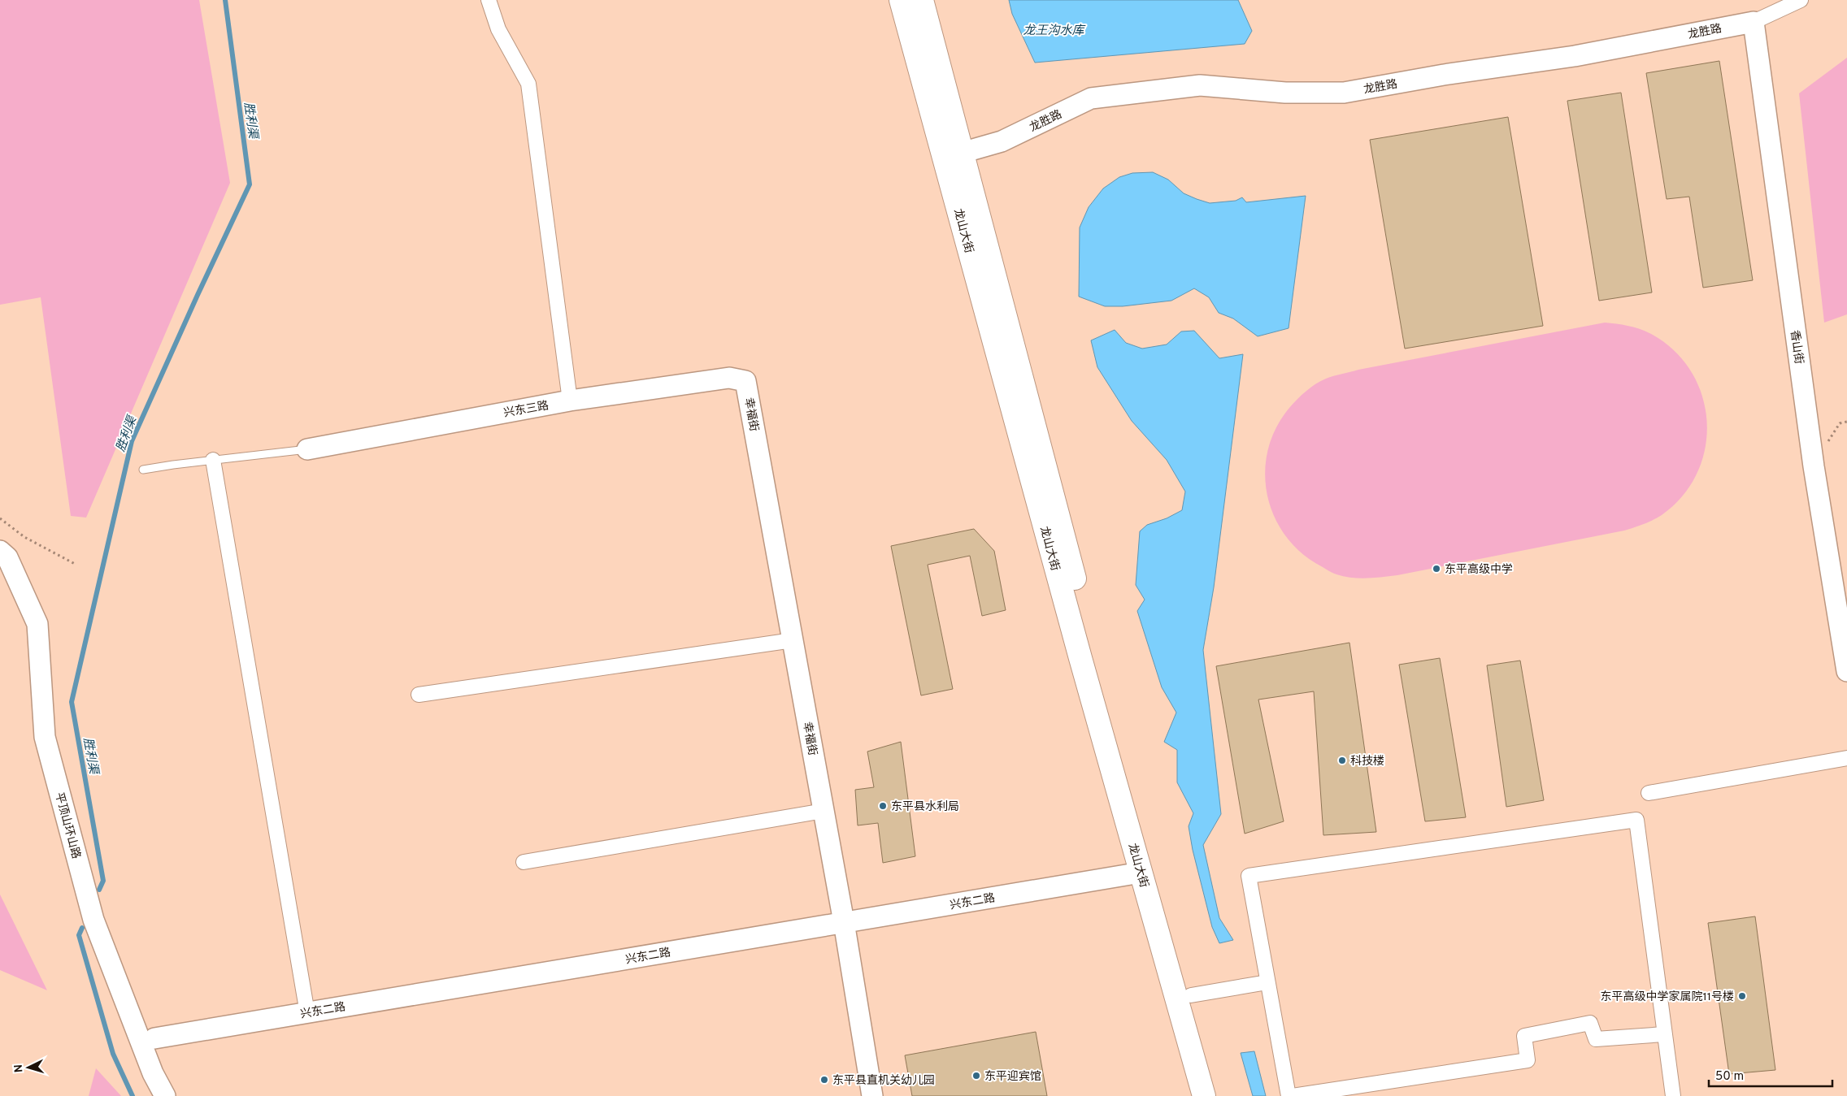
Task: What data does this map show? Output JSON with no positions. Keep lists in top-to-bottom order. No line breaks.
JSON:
{"streets":{"main road":["龙山大街"],"street":["龙胜路","香山街","兴东三路","幸福街","平顶山环山路","兴东二路"]},"crossings":[["龙胜路","龙山大街"],["龙胜路","香山街"],["龙山大街","兴东二路"],["兴东三路","幸福街"],["幸福街","兴东二路"]],"water":["龙王沟水库","胜利渠"],"places":["东平高级中学","科技楼","东平县水利局","东平高级中学家属院11号楼","东平迎宾馆","东平县直机关幼儿园"],"scale_bar":"50 m","north":"left"}
